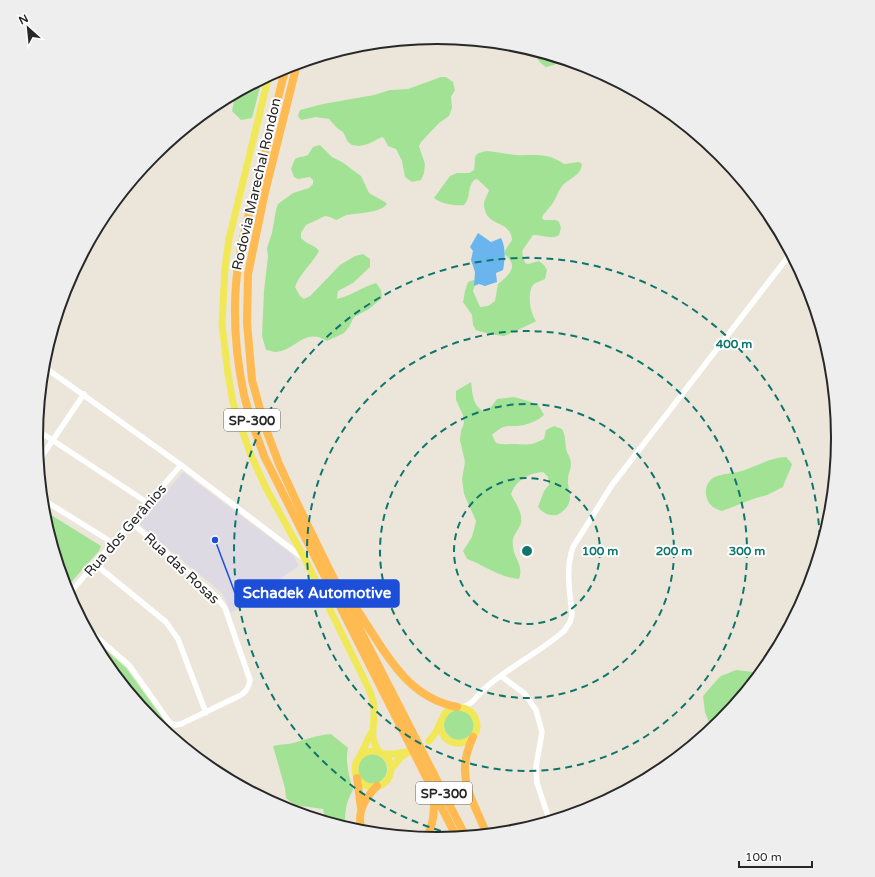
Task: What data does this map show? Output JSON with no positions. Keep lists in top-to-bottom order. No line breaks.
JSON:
{"streets":{"highway":["Rodovia Marechal Rondon","SP-300"],"street":["Rua dos Gerânios","Rua das Rosas"]},"crossings":[["Rua dos Gerânios","Rua das Rosas"]],"places":["Schadek Automotive"],"scale_bar":"100 m","north":"top left","rings":["400 m","100 m","200 m","300 m"]}
